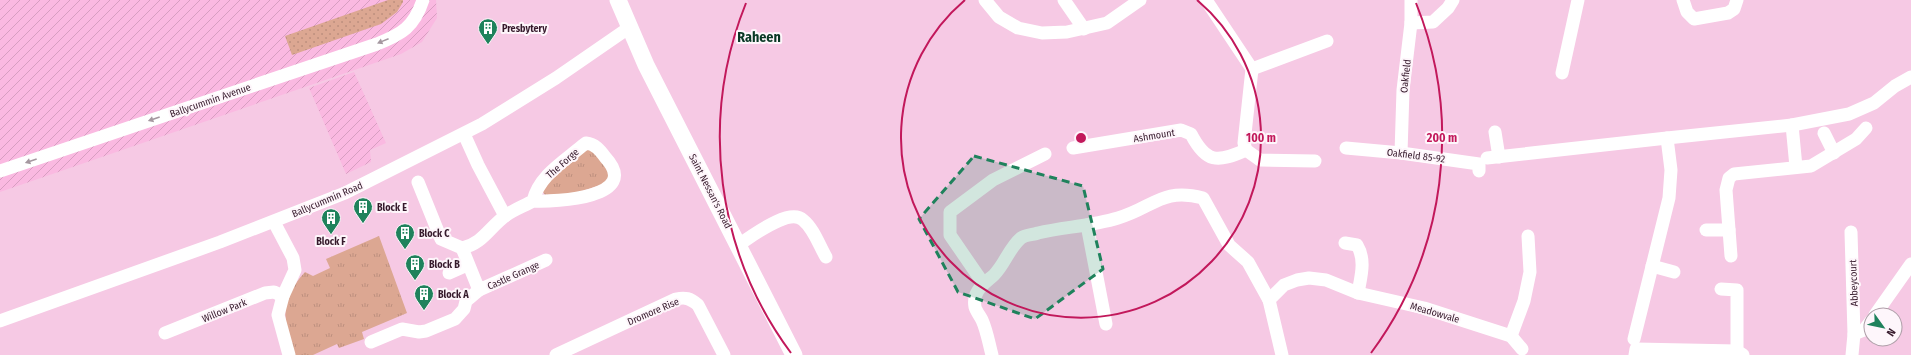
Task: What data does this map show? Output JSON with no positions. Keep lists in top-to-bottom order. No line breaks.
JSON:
{"streets":{"main road":["Saint Nessan's Road"],"street":["Oakfield","Ballycummin Avenue","Ashmount","Oakfield 85-92","The Forge","Ballycummin Road","Castle Grange","Abbeycourt","Willow Park","Dromore Rise","Meadowvale"]},"crossings":[["Oakfield","Oakfield 85-92"],["Saint Nessan's Road","Ballycummin Road"]],"one_way":["Ballycummin Avenue"],"districts":["Raheen"],"places":{"building":["Presbytery","Block E","Block F","Block C","Block B","Block A"]},"north":"bottom right","rings":["100 m","200 m"]}
